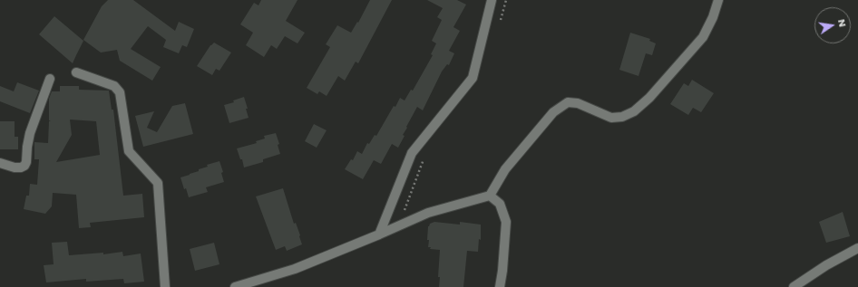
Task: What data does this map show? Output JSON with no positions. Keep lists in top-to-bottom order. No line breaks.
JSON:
{"north":"right"}
